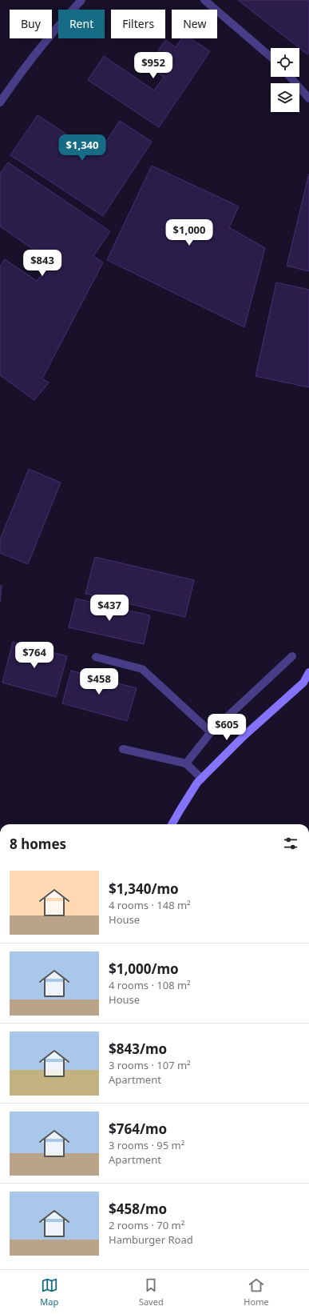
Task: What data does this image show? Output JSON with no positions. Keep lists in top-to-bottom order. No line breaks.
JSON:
{"page":{"chip":["Buy","Rent","Filters","New"],"price":["$952","$1,340","$1,000","$843","$437","$764","$458","$605"],"heading":"8 homes","list":[{"name":"$1,340/mo","note":"4 rooms · 148 m² · House"},{"name":"$1,000/mo","note":"4 rooms · 108 m² · House"},{"name":"$843/mo","note":"3 rooms · 107 m² · Apartment"},{"name":"$764/mo","note":"3 rooms · 95 m² · Apartment"},{"name":"$458/mo","note":"2 rooms · 70 m² · Hamburger Road"}],"tabs":["Map","Saved","Home"]}}
